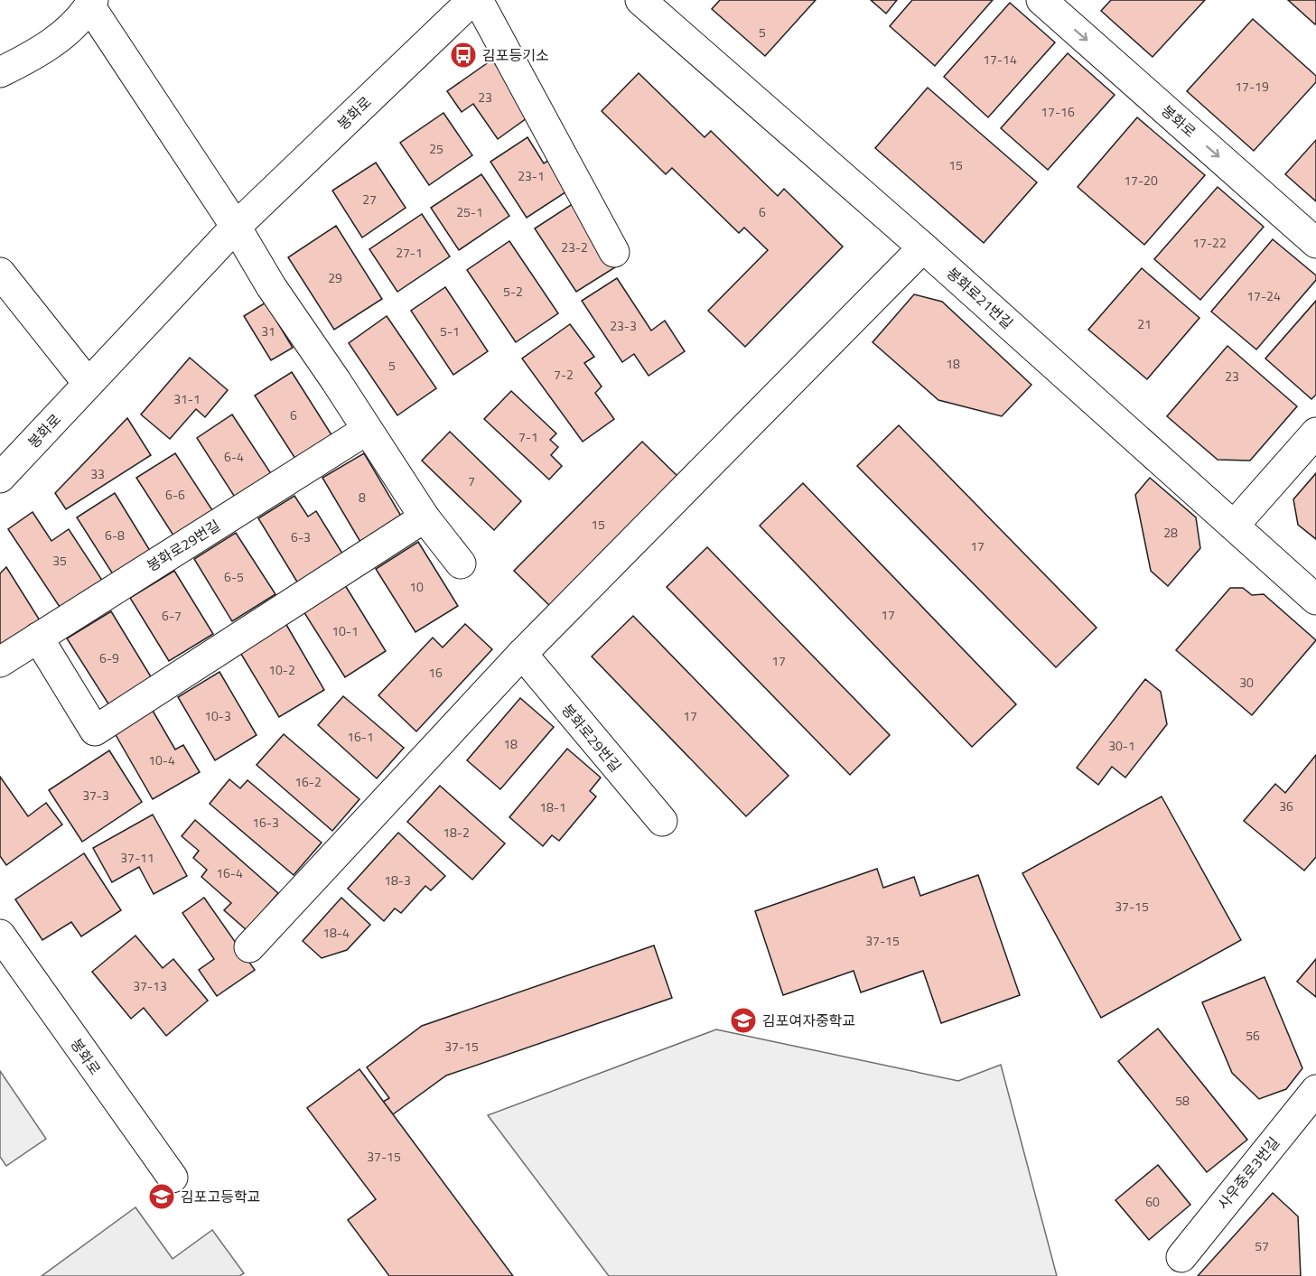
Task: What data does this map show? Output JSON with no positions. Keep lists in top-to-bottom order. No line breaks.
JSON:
{"streets":{"street":["봉화로","봉화로21번길","봉화로29번길","사우중로3번길"]},"places":{"bus stop":["김포등기소"],"school or university":["김포여자중학교","김포고등학교"]},"house_numbers":["5","17-14","17-19","23","17-16","25","15","23-1","17-20","27","25-1","6","17-22","23-2","27-1","29","5-2","17-24","21","23-3","31","5-1","18","5","7-2","23","31-1","6","7-1","6-4","33","7","6-6","8","15","28","6-8","6-3","17","35","6-5","10","17","6-7","10-1","6-9","17","10-2","16","30","10-3","17","16-1","18","30-1","10-4","16-2","37-3","36","18-1","16-3","18-2","37-11","16-4","18-3","37-15","18-4","37-15","37-13","56","37-15","58","37-15","60","57"]}
